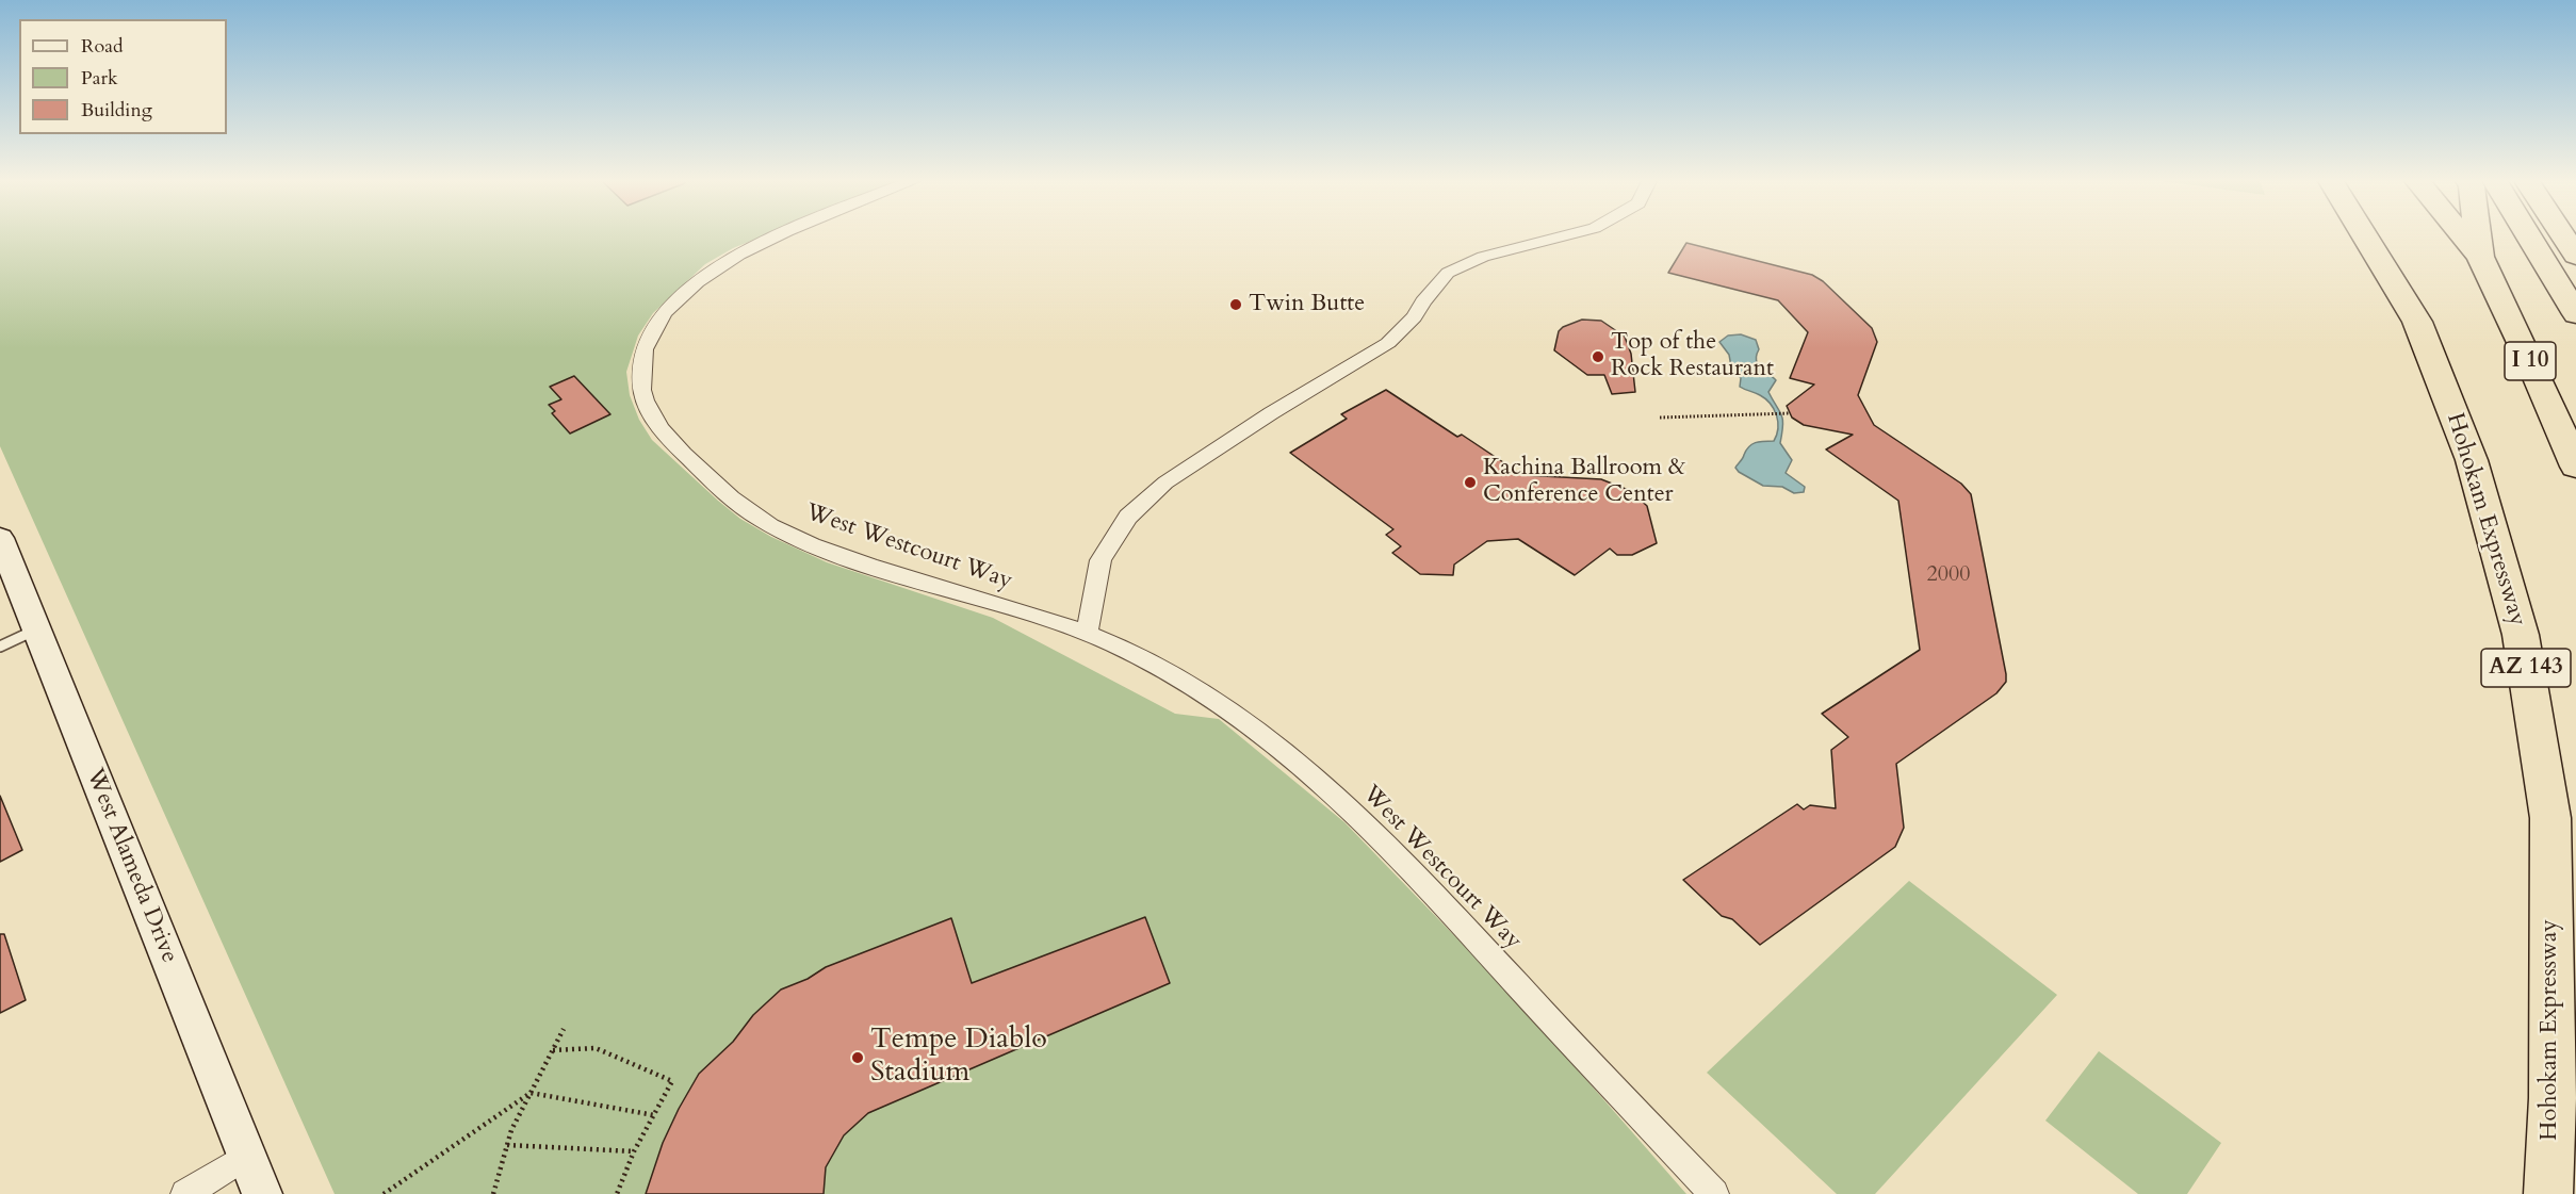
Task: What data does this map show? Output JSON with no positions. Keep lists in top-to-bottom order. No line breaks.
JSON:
{"streets":{"highway":["I 10","Hohokam Expressway","AZ 143"],"street":["West Westcourt Way","West Alameda Drive"]},"places":["Twin Butte","Top of the Rock Restaurant","Kachina Ballroom & Conference Center","Tempe Diablo Stadium"],"house_numbers":["2000"],"legend":["Road","Park","Building"]}
